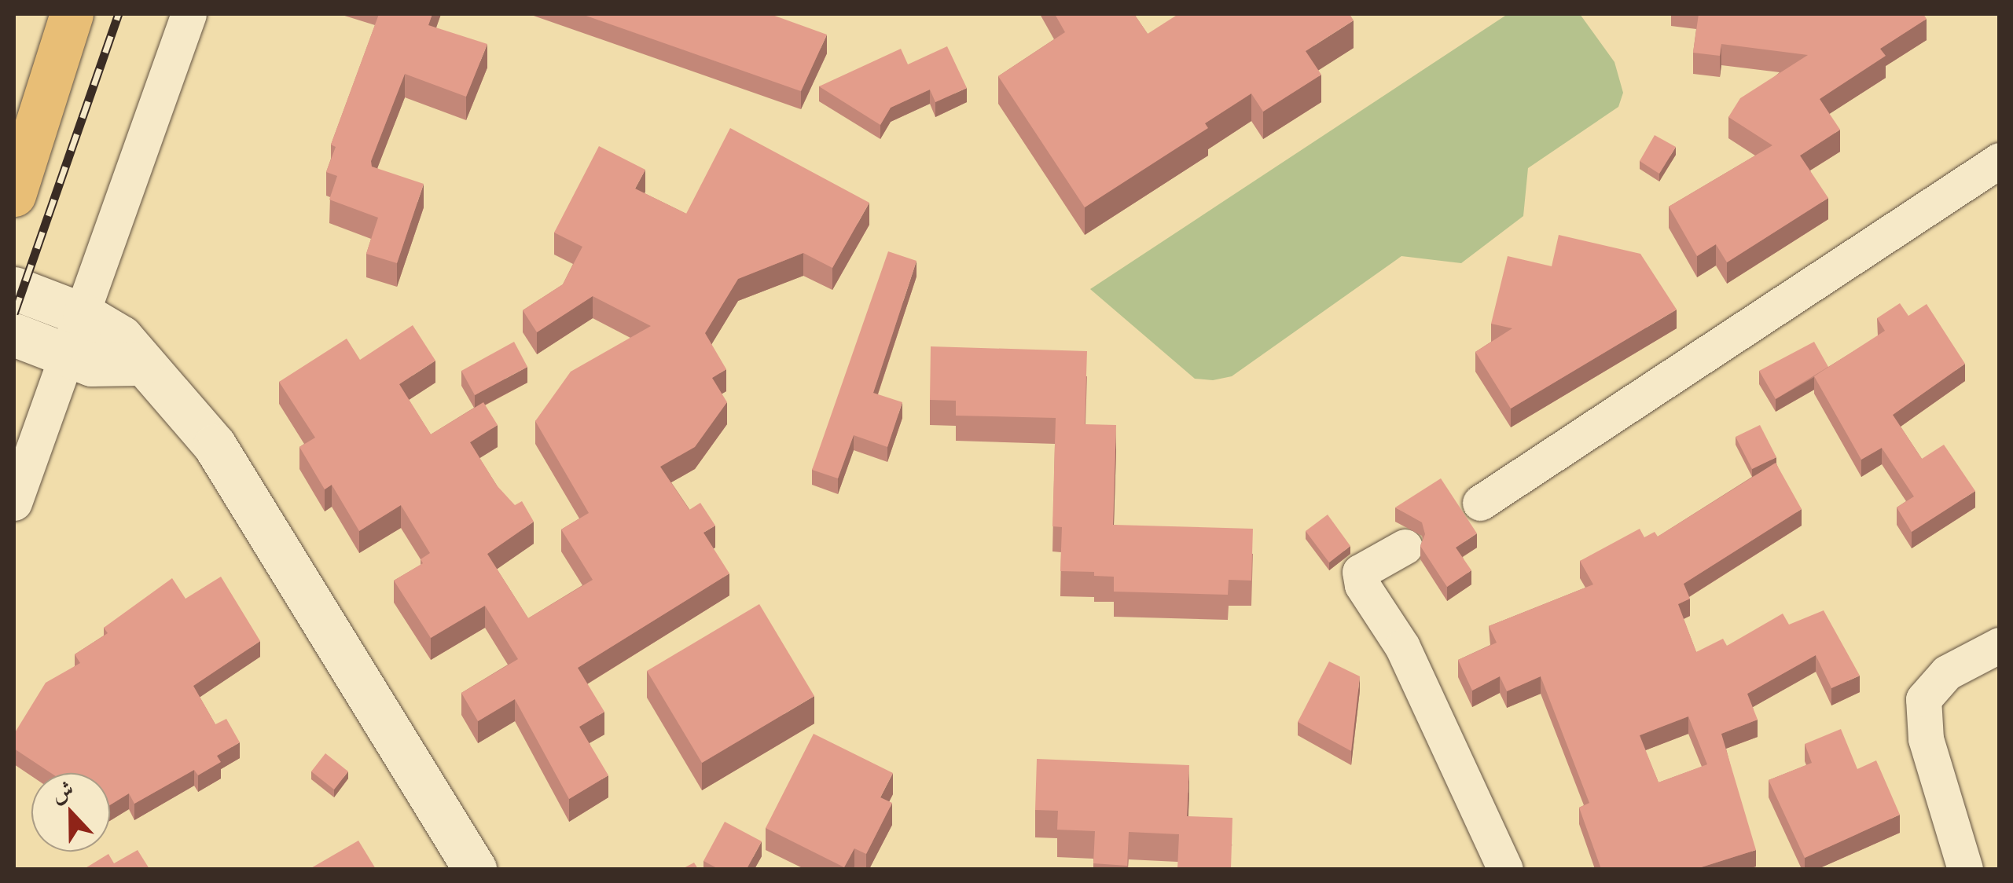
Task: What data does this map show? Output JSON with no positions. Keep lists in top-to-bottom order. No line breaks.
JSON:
{"north":"top"}
